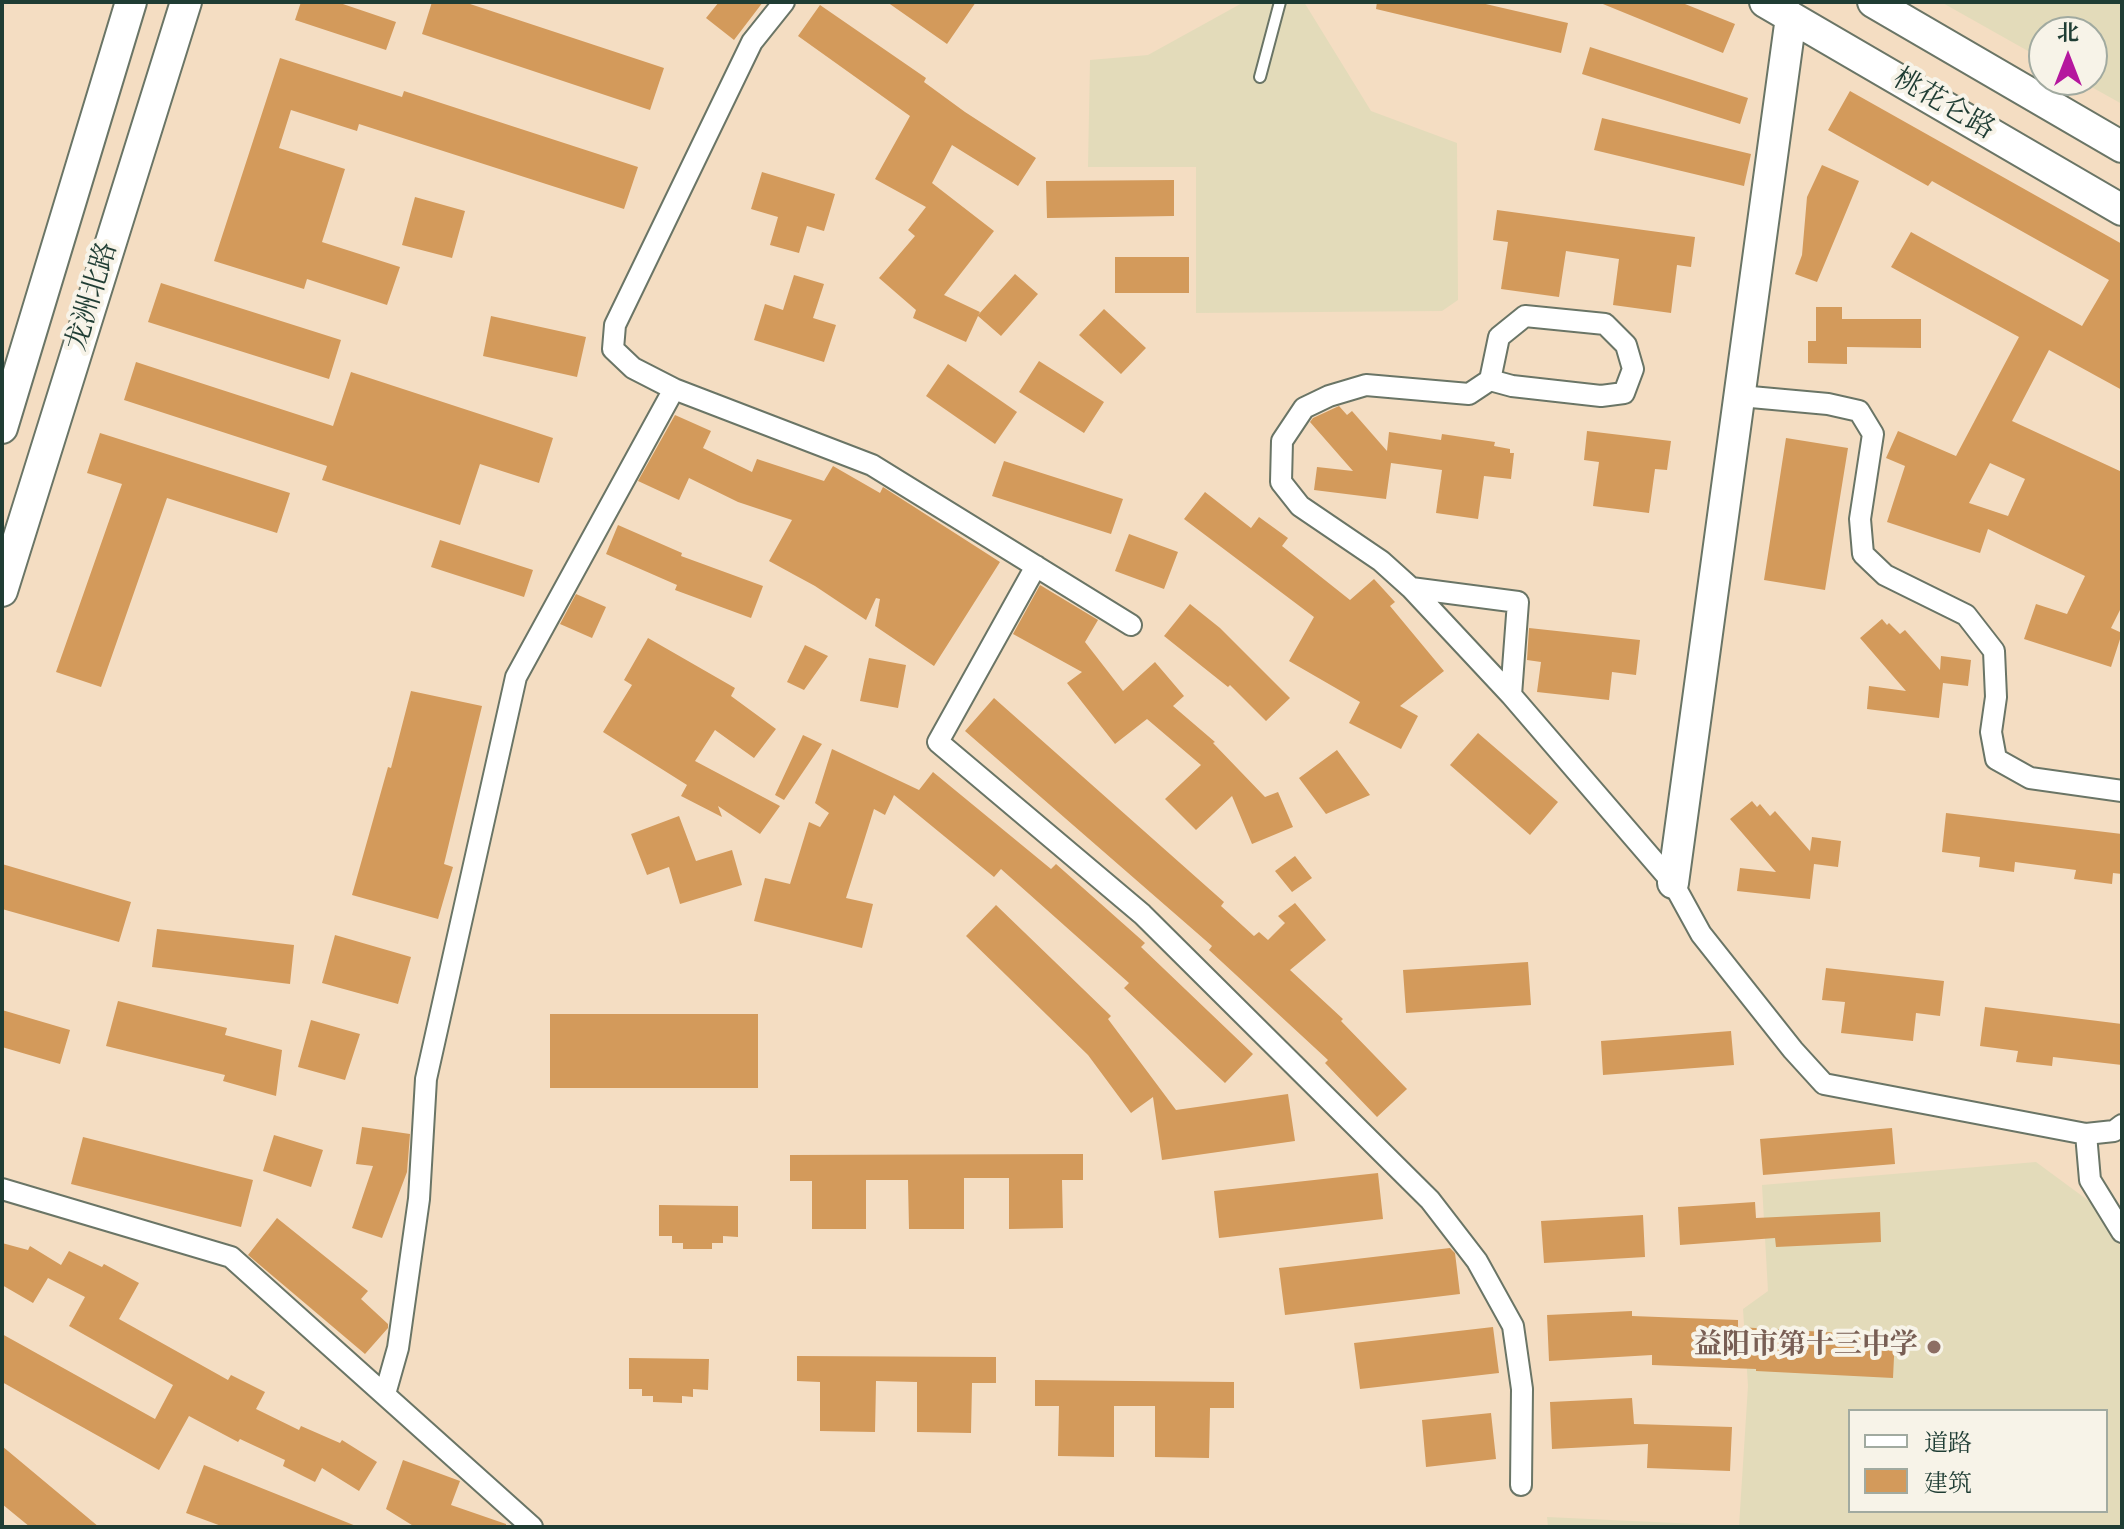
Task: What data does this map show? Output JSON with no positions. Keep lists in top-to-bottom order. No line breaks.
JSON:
{"streets":{"main road":["桃花仑路","龙洲北路"]},"places":["益阳市第十三中学"],"legend":["道路","建筑"],"north":"top"}
